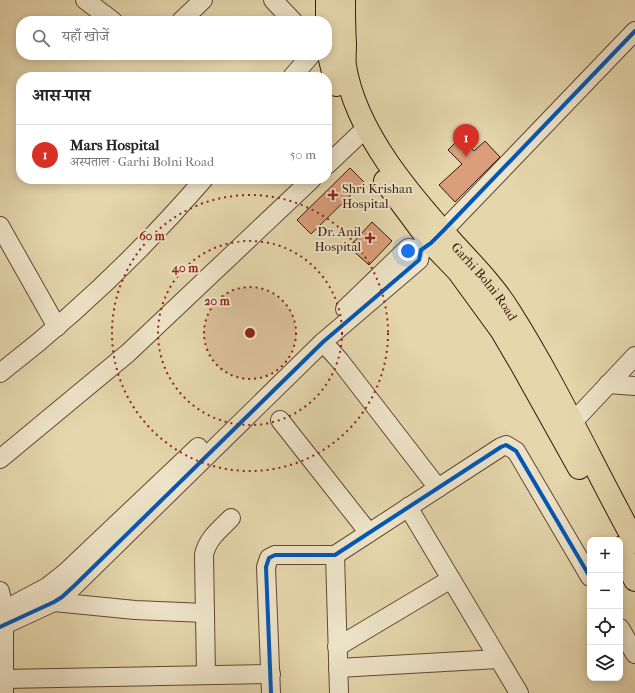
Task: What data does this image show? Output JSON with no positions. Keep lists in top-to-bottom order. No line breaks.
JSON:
{"streets":{"main road":["Garhi Bolni Road"]},"places":{"health":["Shri Krishan Hospital","Dr. Anil Hospital"]},"page":{"search":"यहाँ खोजें","heading":"आस-पास","pins":"1","list":[{"mark":"1","name":"Mars Hospital","note":"अस्पताल · Garhi Bolni Road","value":"50 m"}],"map_buttons":["+","−"]},"rings":["60 m","40 m","20 m"]}
